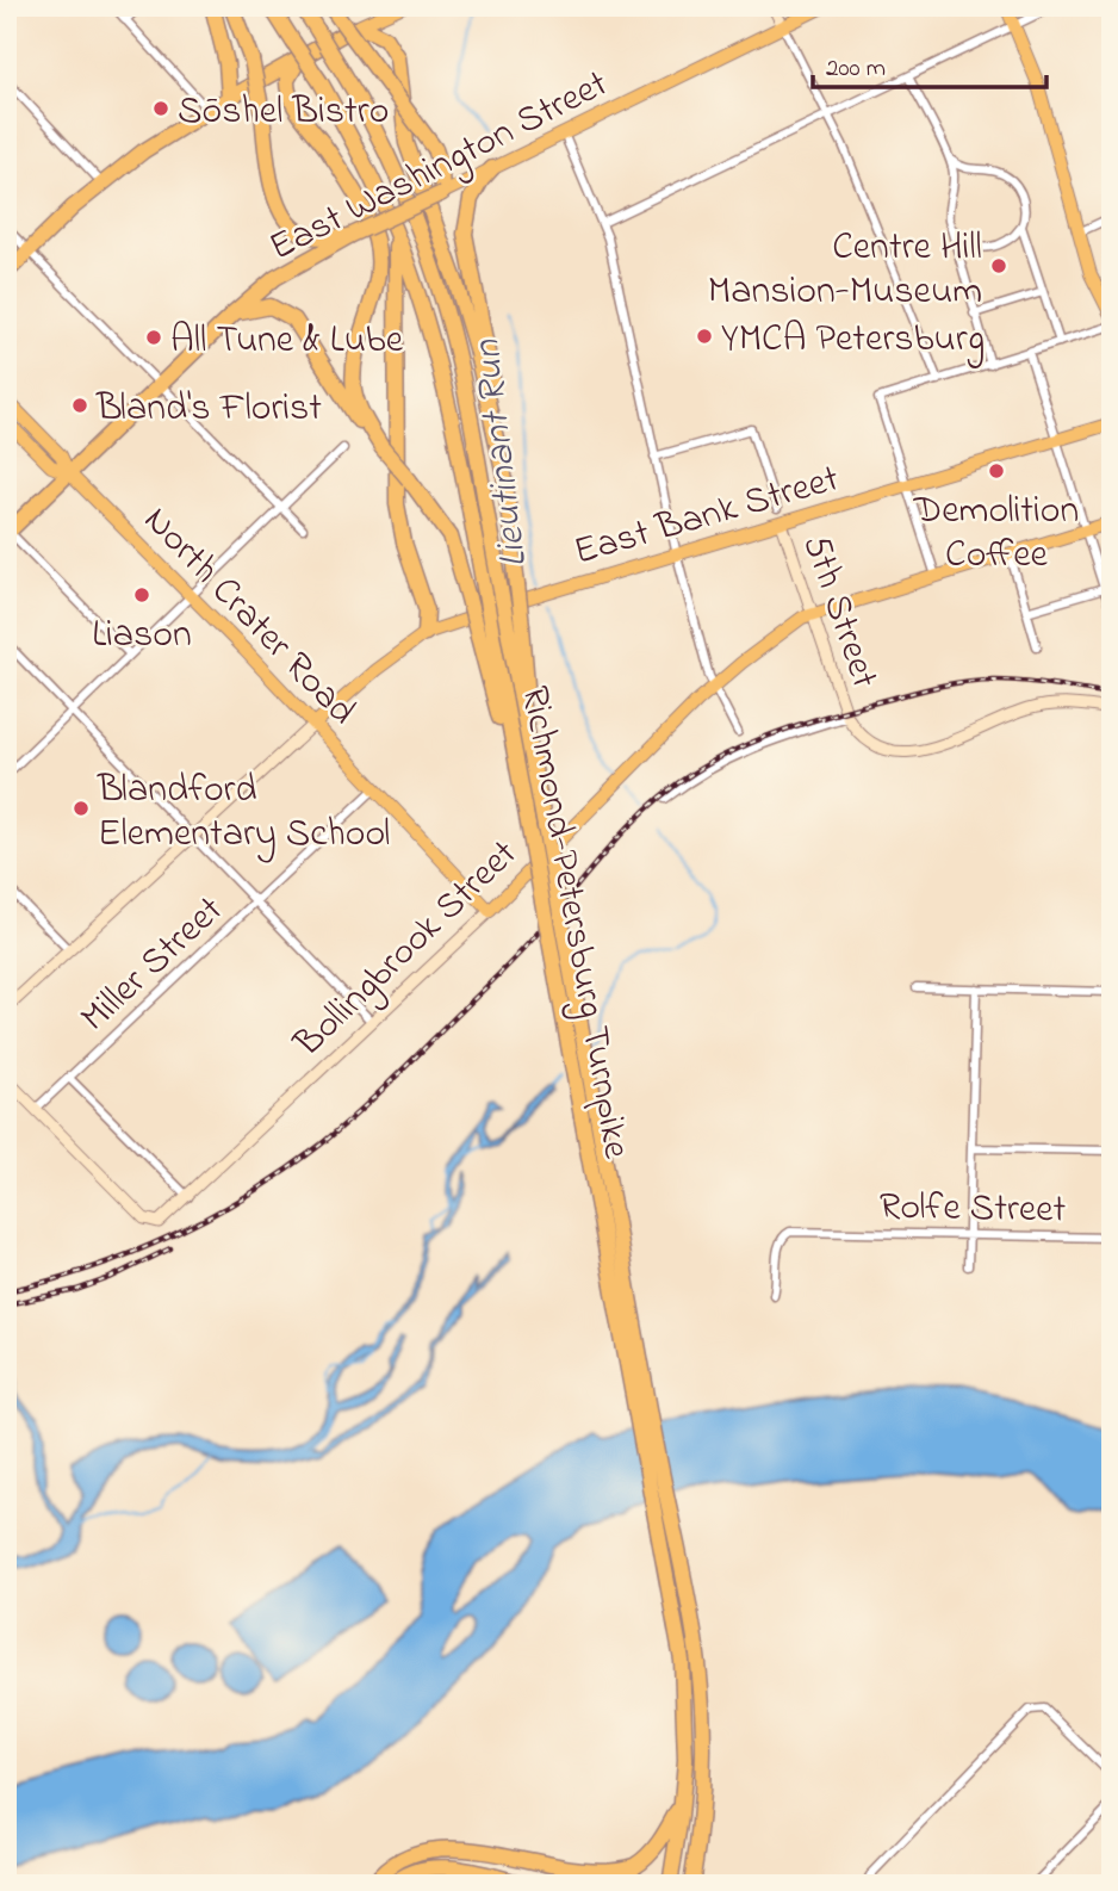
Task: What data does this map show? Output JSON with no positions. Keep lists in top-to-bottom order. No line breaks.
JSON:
{"streets":{"highway":["East Washington Street","Richmond-Petersburg Turnpike"],"main road":["East Bank Street","North Crater Road","Bollingbrook Street"],"street":["5th Street","Miller Street","Rolfe Street"]},"crossings":[["East Washington Street","North Crater Road"],["East Bank Street","5th Street"],["East Bank Street","North Crater Road"],["5th Street","Bollingbrook Street"],["North Crater Road","Bollingbrook Street"],["North Crater Road","Miller Street"],["Bollingbrook Street","Miller Street"]],"water":["Lieutinant Run"],"places":["Sōshel Bistro","Centre Hill Mansion-Museum","YMCA Petersburg","All Tune & Lube","Bland's Florist","Demolition Coffee","Liason","Blandford Elementary School"],"scale_bar":"200 m"}
